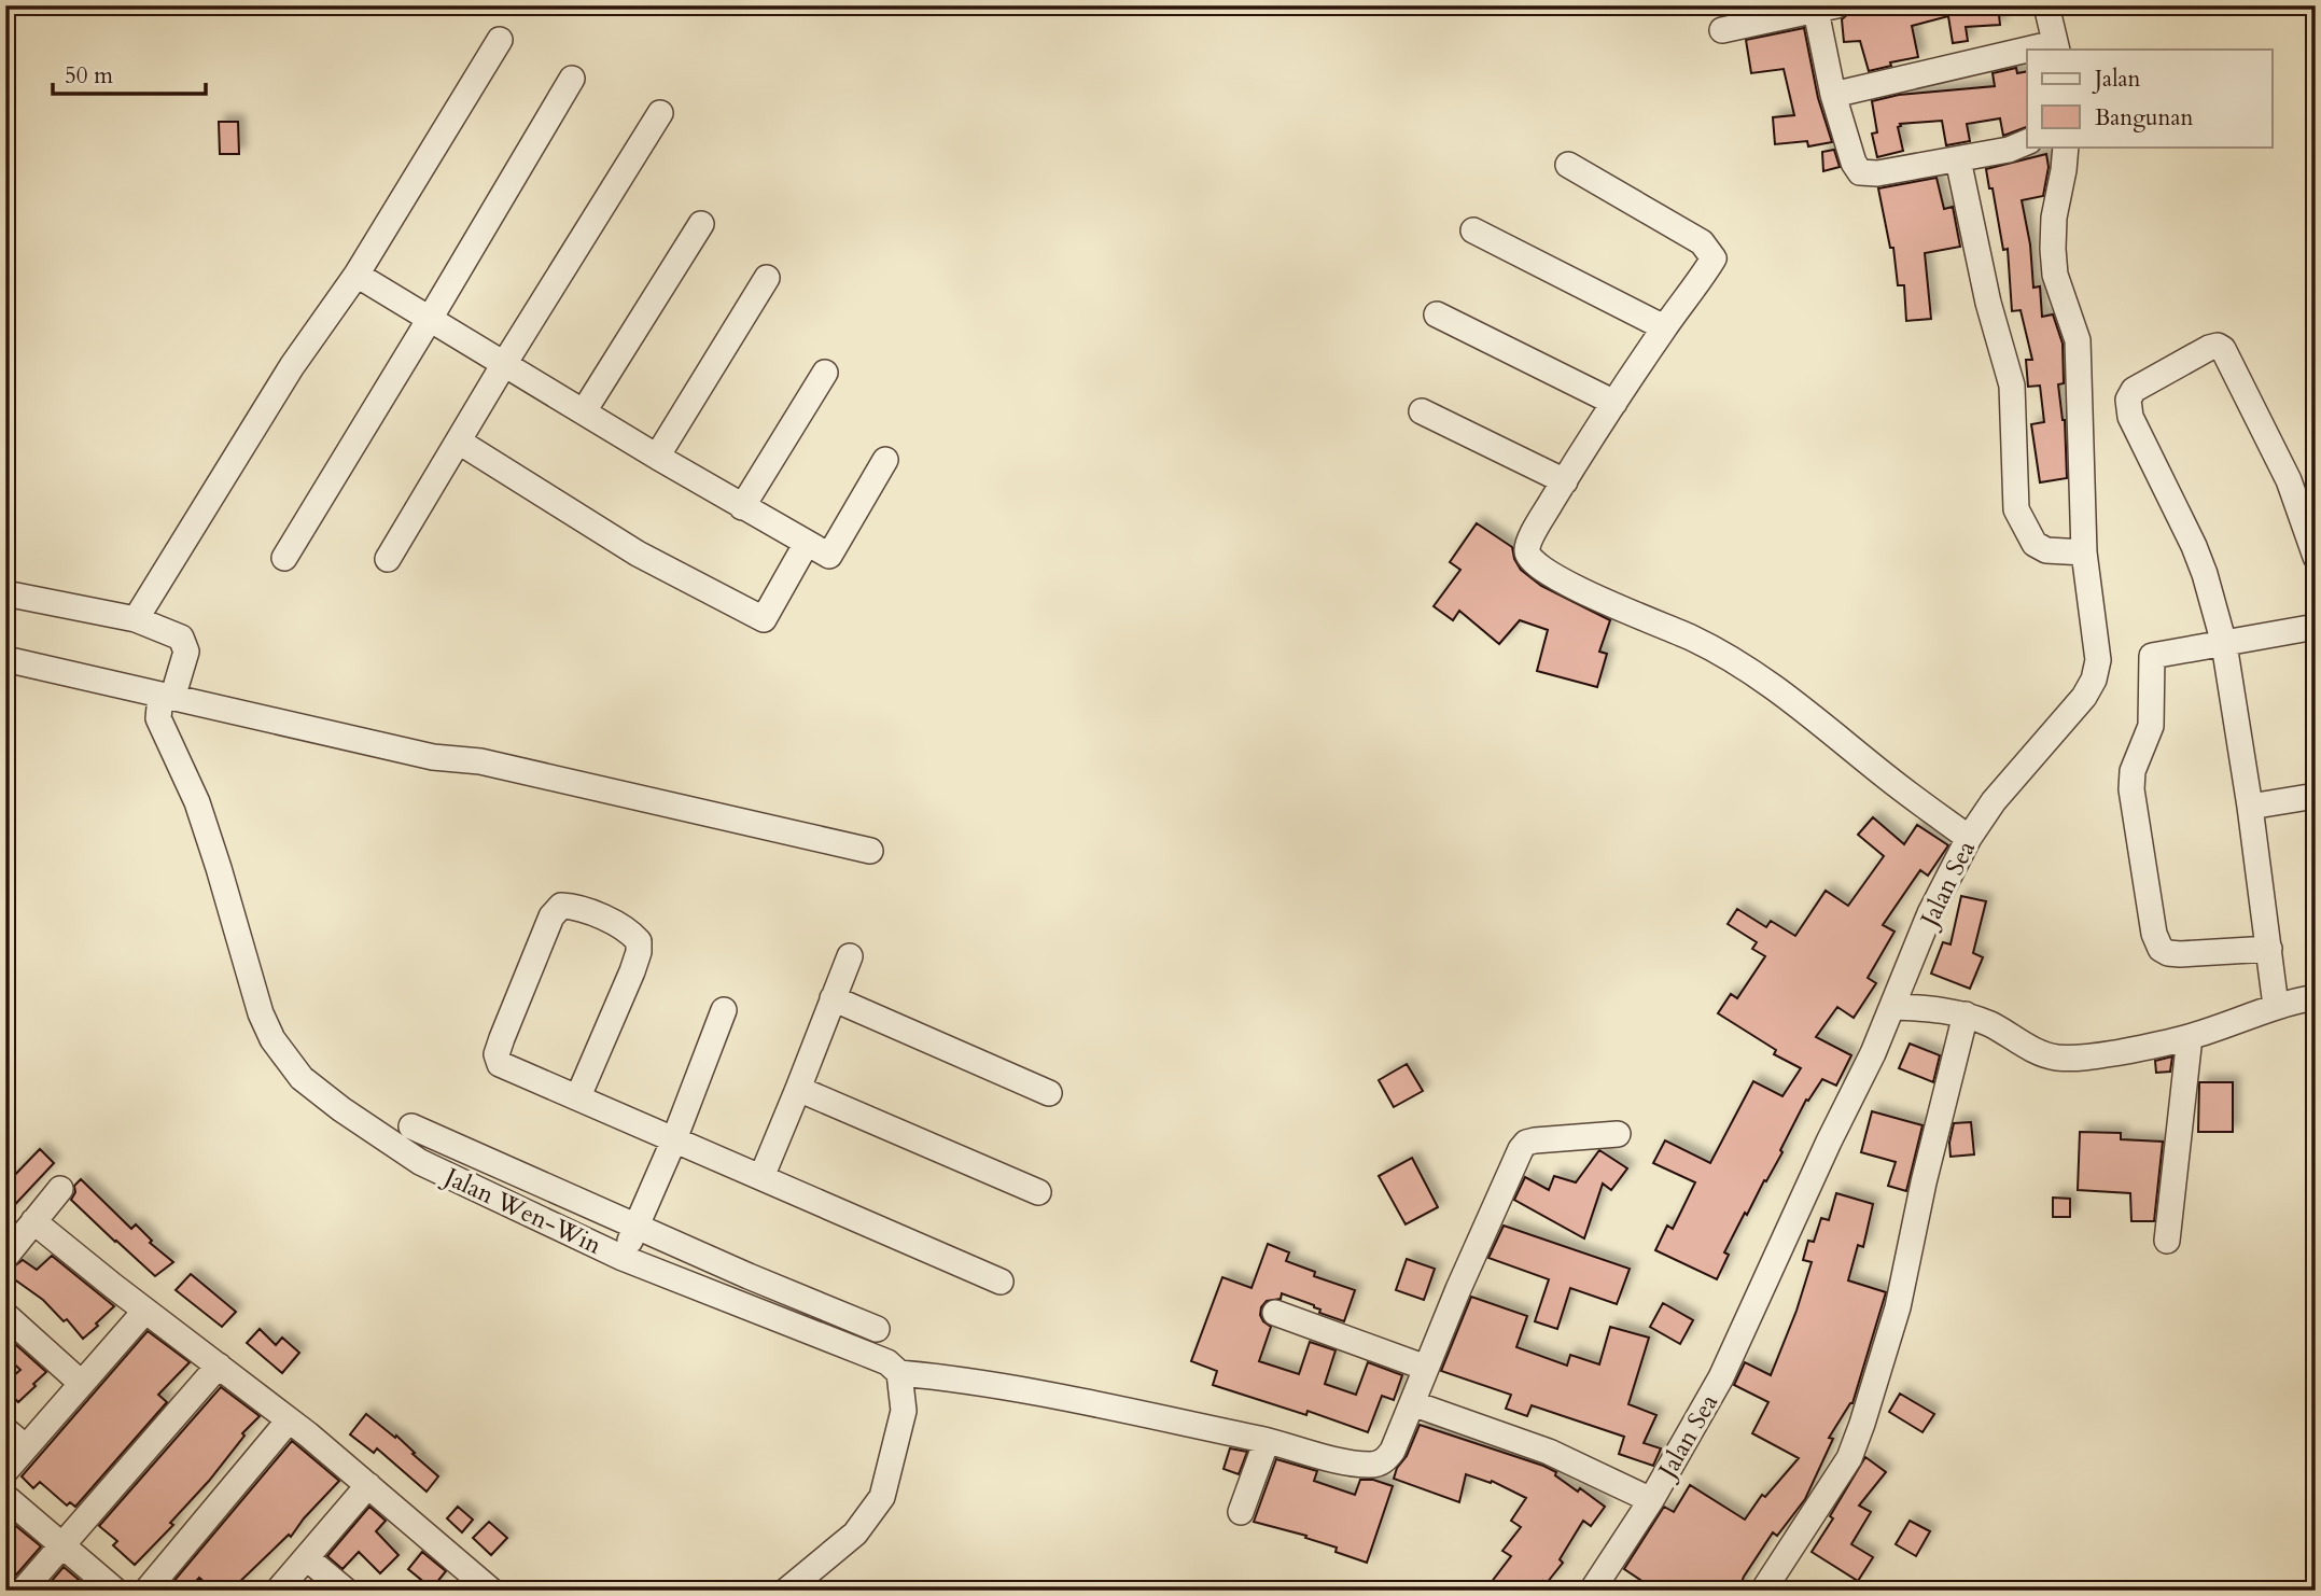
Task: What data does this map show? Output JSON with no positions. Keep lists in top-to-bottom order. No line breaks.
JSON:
{"streets":{"street":["Jalan Sea","Jalan Wen-Win"]},"legend":["Jalan","Bangunan"],"scale_bar":"50 m"}
